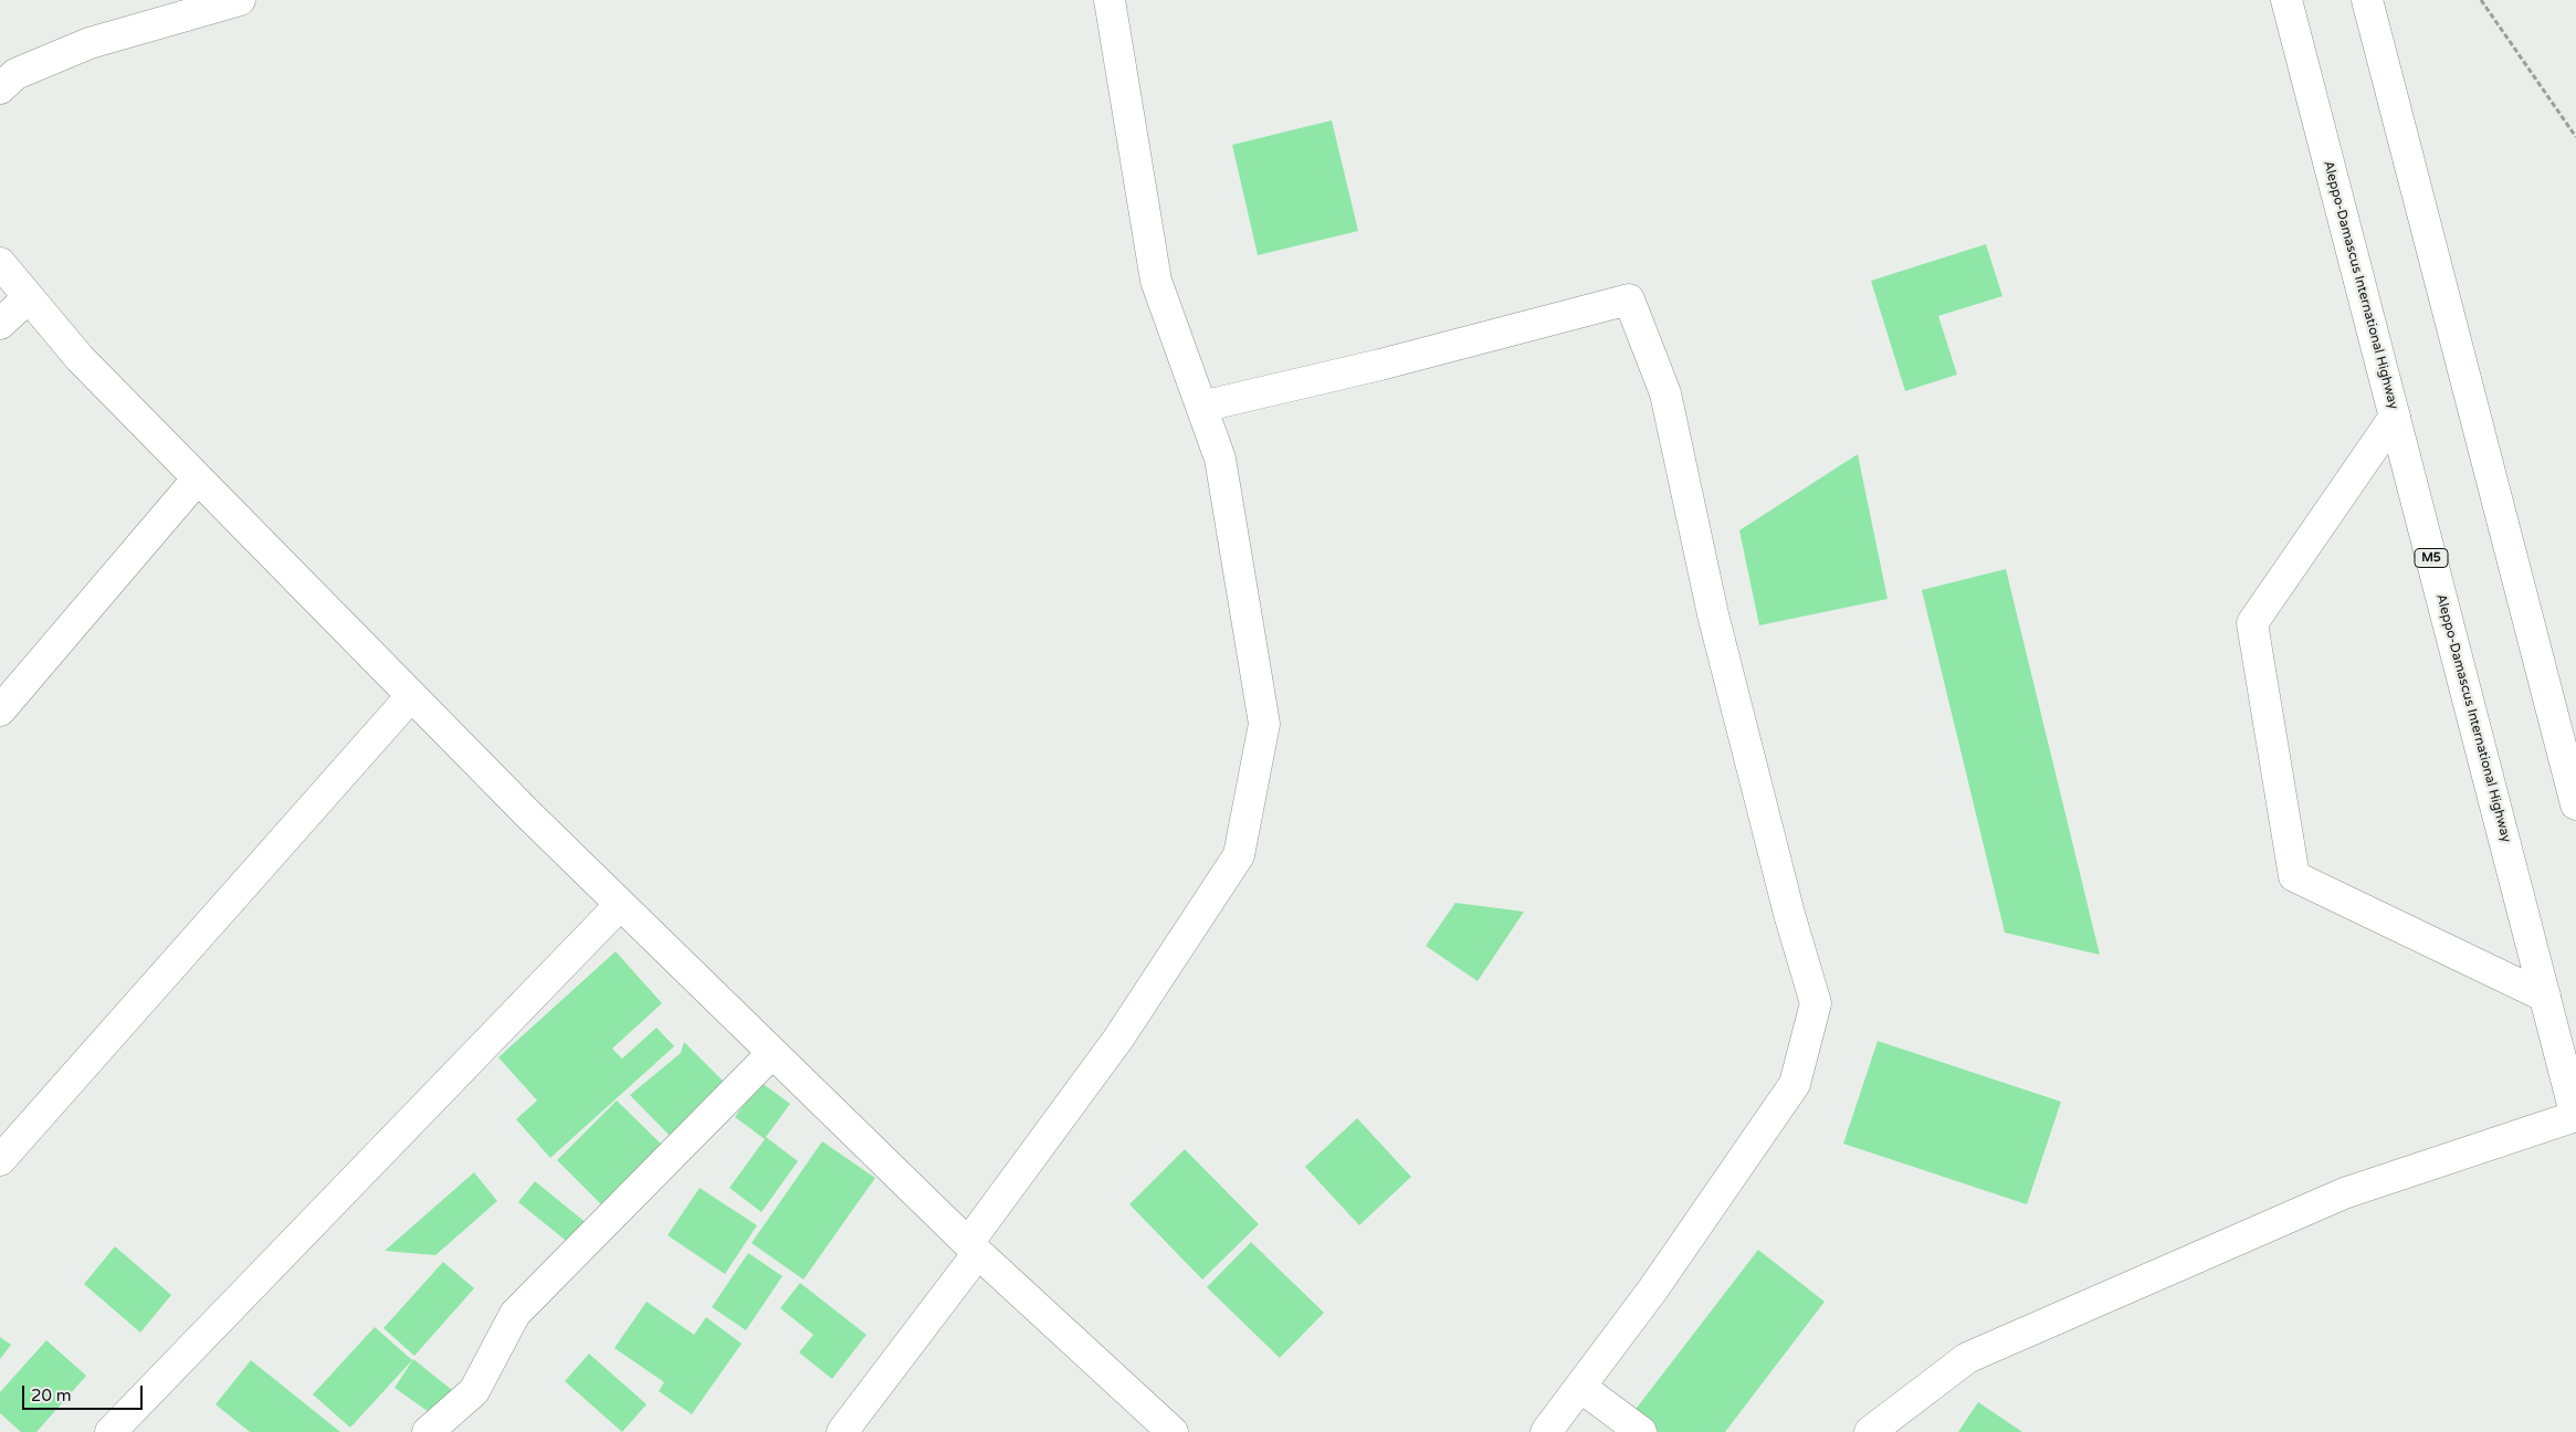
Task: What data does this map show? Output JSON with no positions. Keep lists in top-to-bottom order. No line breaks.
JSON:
{"streets":{"main road":["Aleppo-Damascus International Highway","M5"]},"scale_bar":"20 m"}
